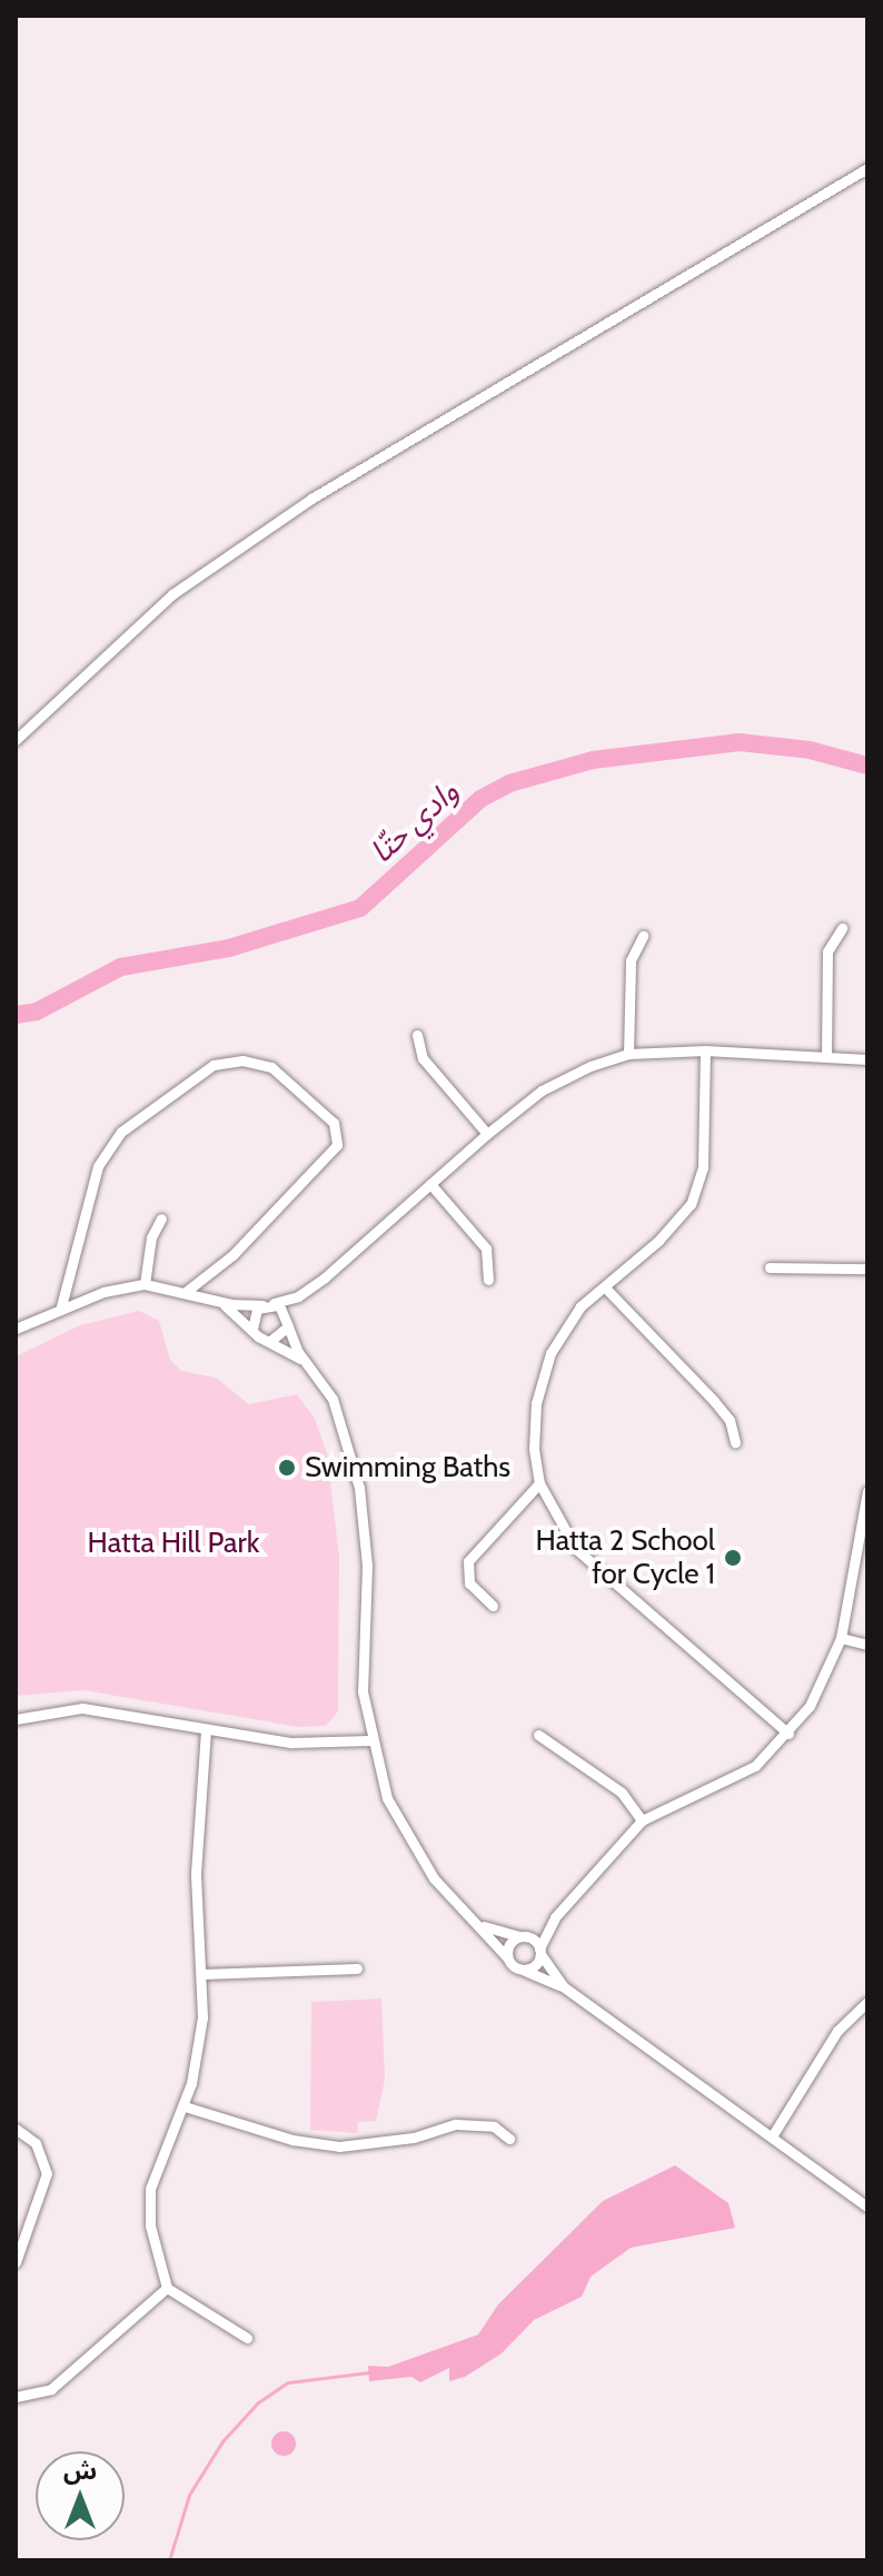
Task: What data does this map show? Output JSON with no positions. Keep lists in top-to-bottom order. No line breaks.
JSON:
{"water":["وادي حتّا"],"parks":["Hatta Hill Park"],"places":["Swimming Baths","Hatta 2 School for Cycle 1"],"north":"top"}
